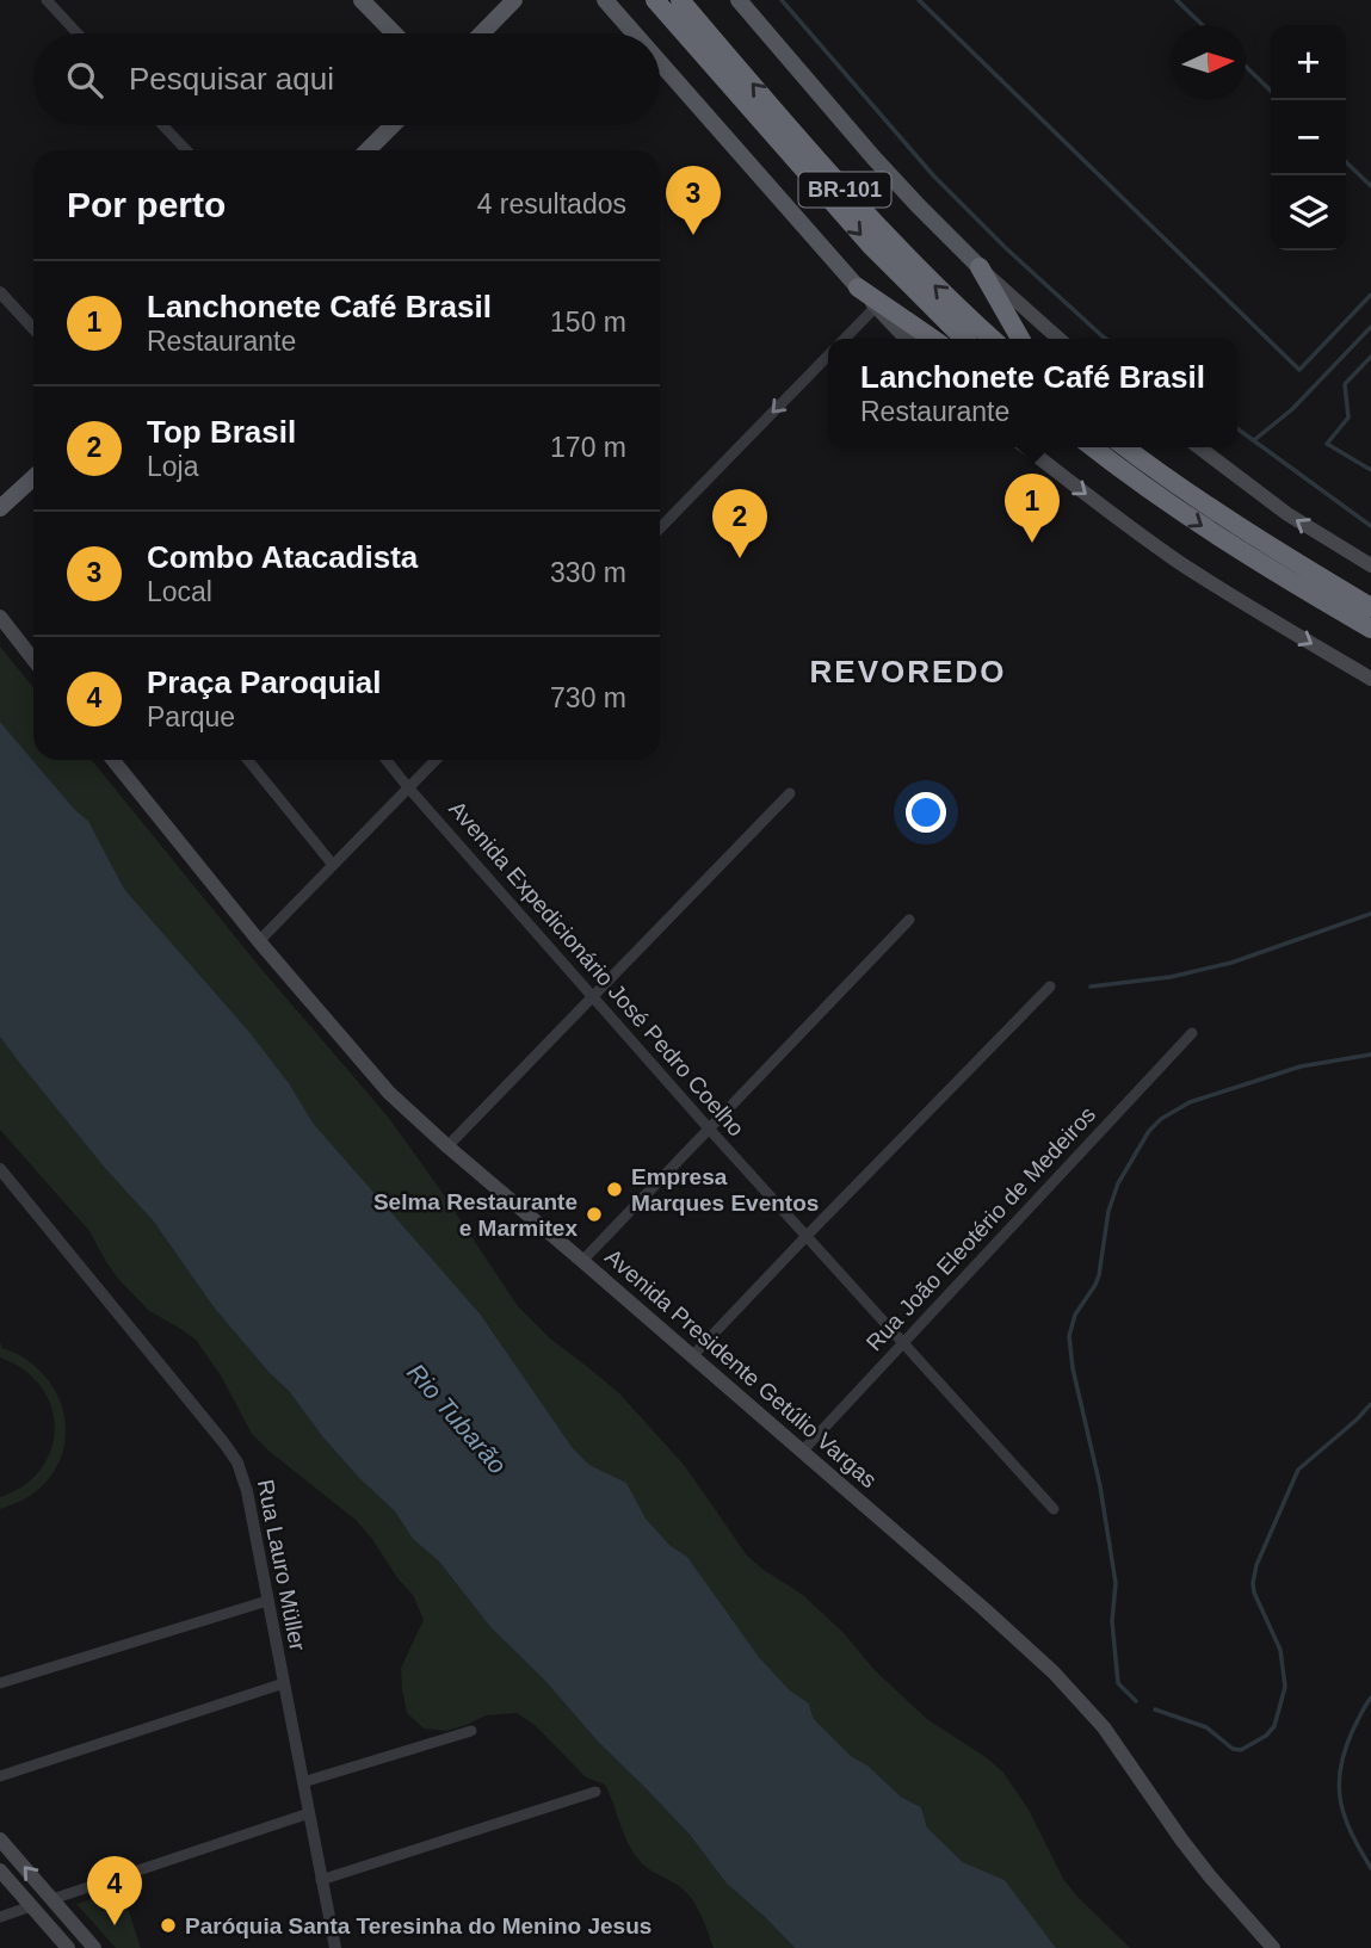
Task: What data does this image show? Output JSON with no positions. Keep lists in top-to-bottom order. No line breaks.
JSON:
{"streets":{"highway":["BR-101"],"main road":["Avenida Presidente Getúlio Vargas"],"street":["Avenida Expedicionário José Pedro Coelho","Rua João Eleotério de Medeiros","Rua Lauro Müller"]},"crossings":[["Avenida Expedicionário José Pedro Coelho","Rua João Eleotério de Medeiros"],["Rua João Eleotério de Medeiros","Avenida Presidente Getúlio Vargas"]],"districts":["REVOREDO"],"water":["Rio Tubarão"],"places":["Empresa Marques Eventos","Selma Restaurante e Marmitex","Paróquia Santa Teresinha do Menino Jesus"],"north":"right","page":{"map_buttons":["+","−"],"search":"Pesquisar aqui","heading":["Por perto","4 resultados"],"pins":["3","1","2","4"],"list":[{"mark":"1","name":"Lanchonete Café Brasil","note":"Restaurante","value":"150 m"},{"mark":"2","name":"Top Brasil","note":"Loja","value":"170 m"},{"mark":"3","name":"Combo Atacadista","note":"Local","value":"330 m"},{"mark":"4","name":"Praça Paroquial","note":"Parque","value":"730 m"}],"popup":["Lanchonete Café Brasil","Restaurante"]}}
